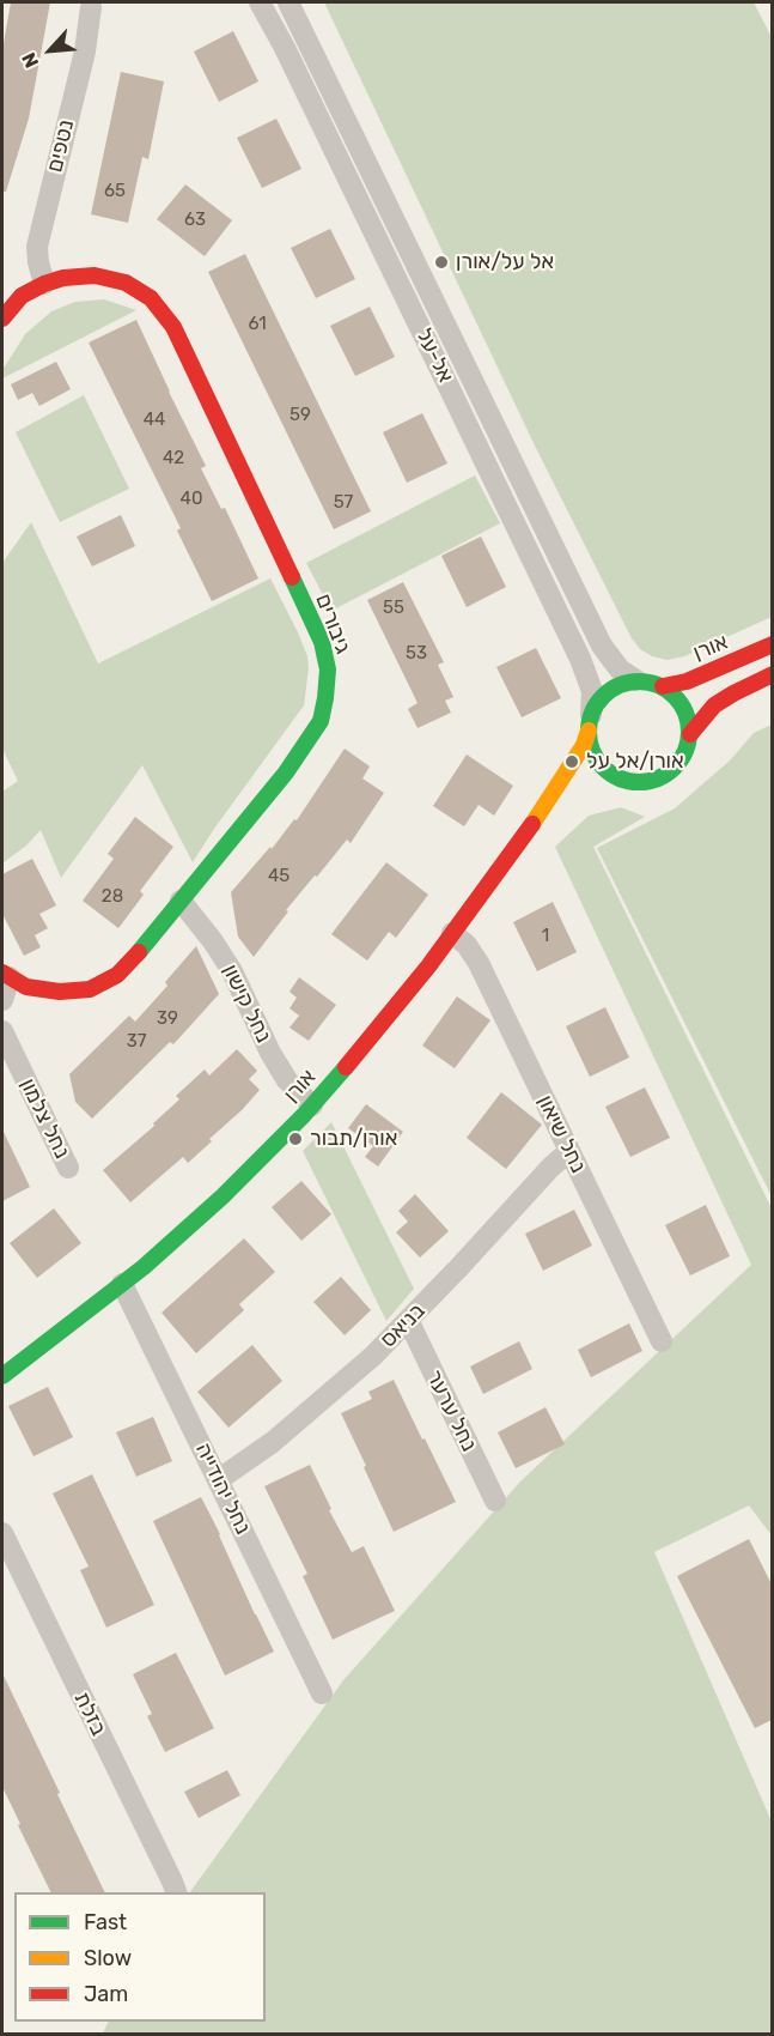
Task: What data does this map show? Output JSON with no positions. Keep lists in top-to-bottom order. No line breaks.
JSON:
{"streets":{"street":["נטפים","אל-על","גיבורים","אורן","נחל קישון","נחל צלמון","נחל שיאון","בניאס","נחל ערער","נחל יהודייה","בזלת"]},"crossings":[["נטפים","גיבורים"],["אל-על","אורן"],["גיבורים","נחל קישון"],["אורן","נחל קישון"],["אורן","נחל שיאון"],["אורן","נחל יהודייה"],["נחל שיאון","בניאס"],["בניאס","נחל ערער"],["בניאס","נחל יהודייה"]],"places":["אל על/אורן","אורן/אל על","אורן/תבור"],"house_numbers":["65","63","61","59","44","42","40","57","55","53","45","28","1","39","37"],"legend":["Fast","Slow","Jam"],"north":"bottom left"}
